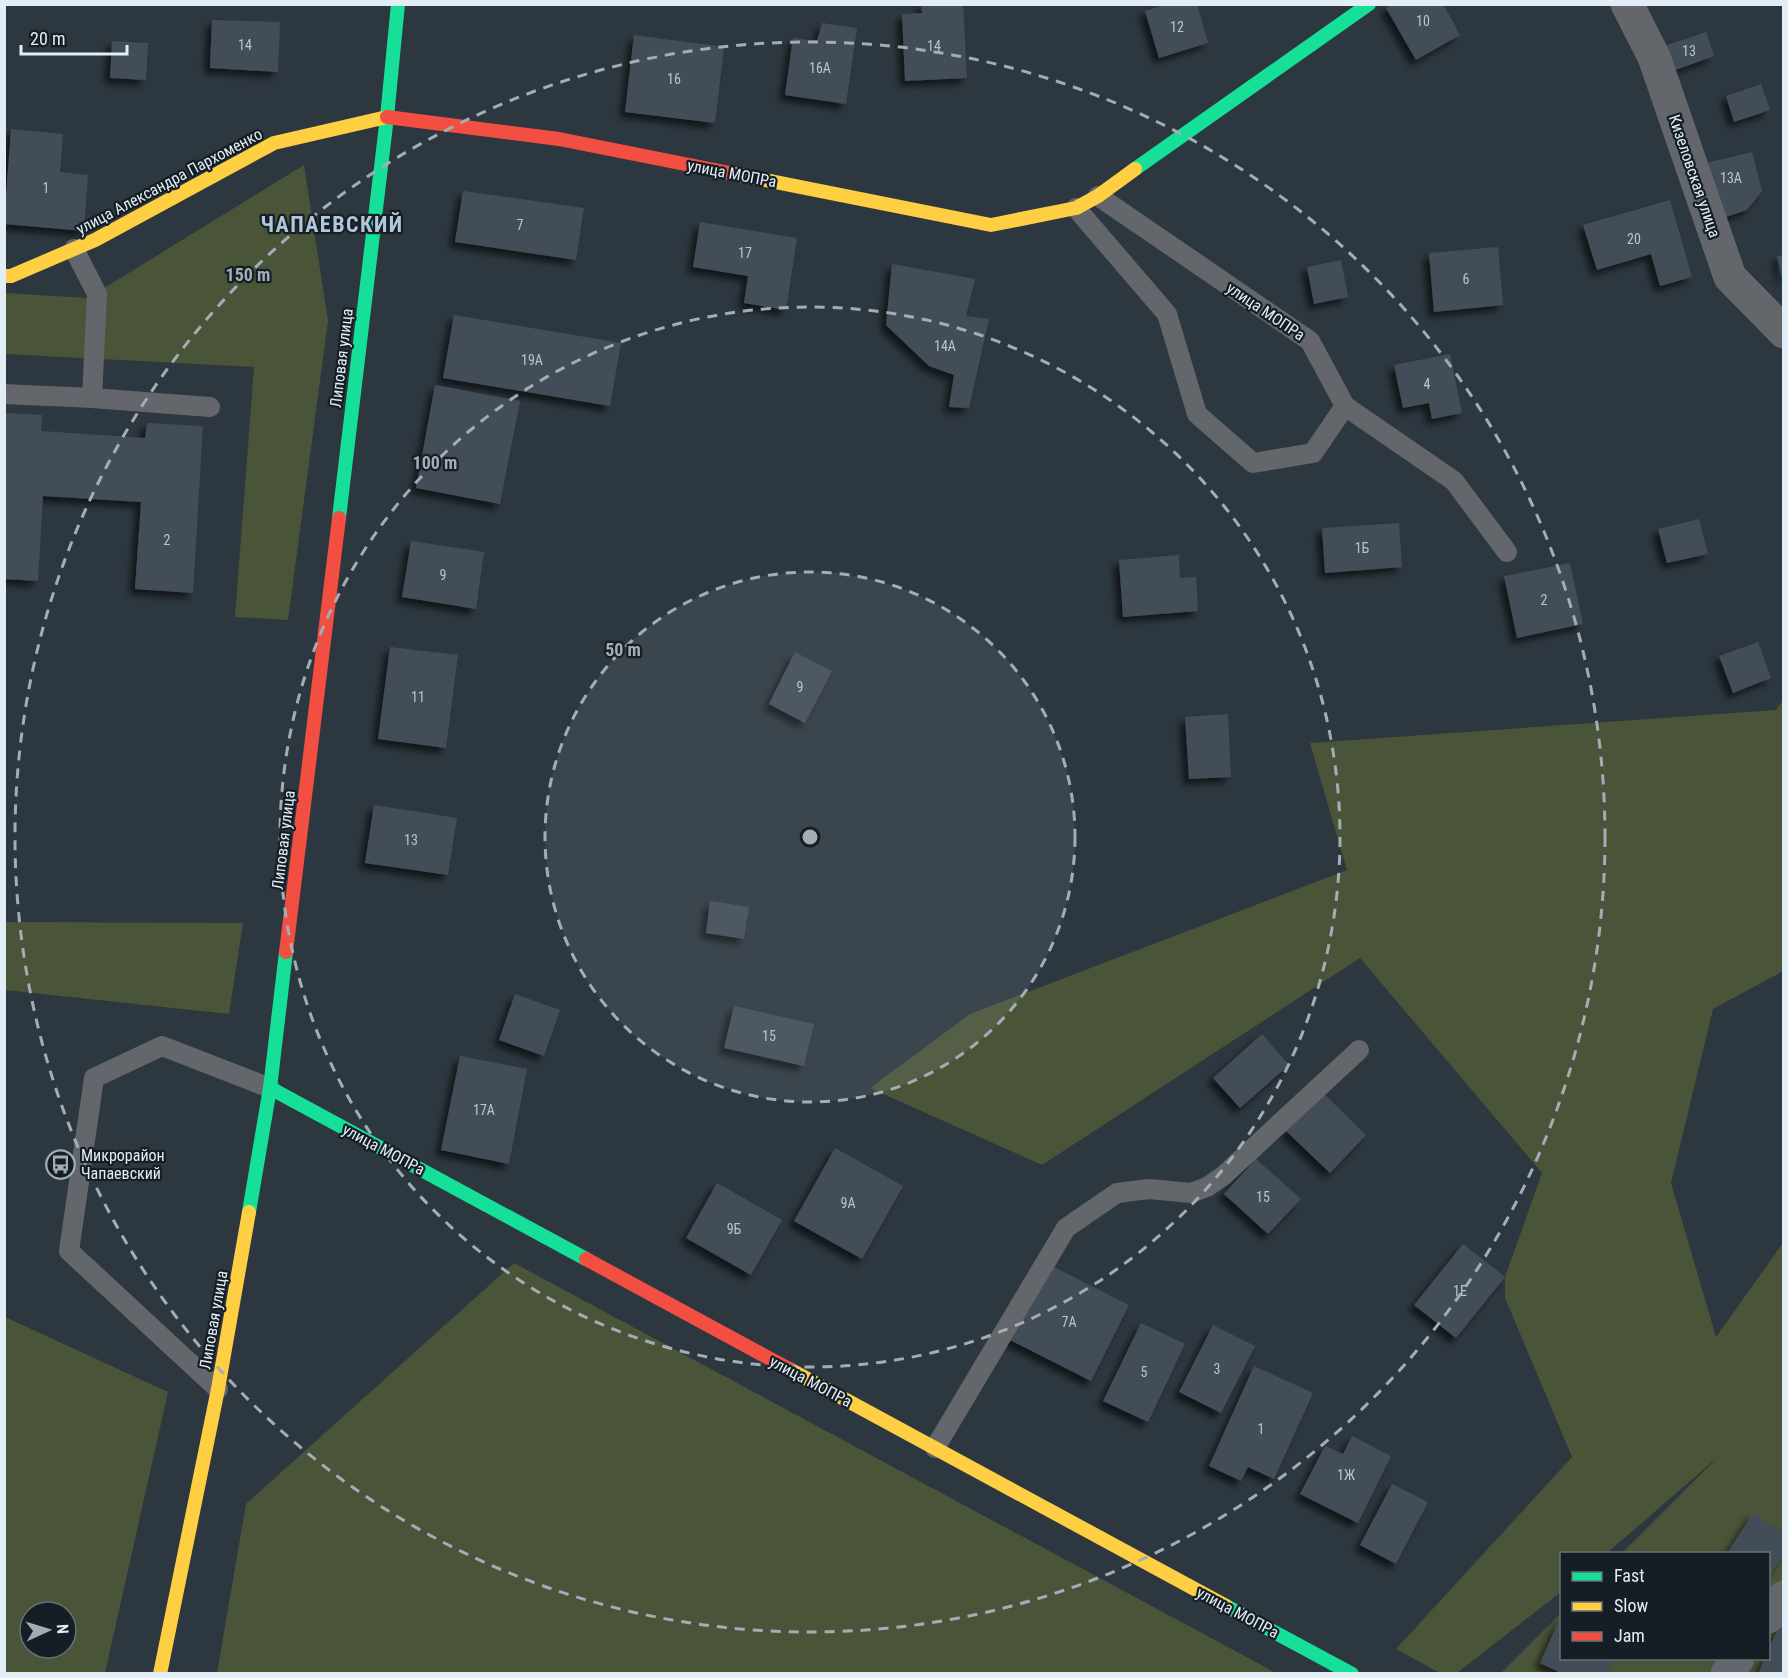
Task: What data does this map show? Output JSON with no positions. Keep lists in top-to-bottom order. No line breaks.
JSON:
{"streets":{"street":["улица МОПРа","Кизеловская улица","улица Александра Пархоменко","Липовая улица"]},"crossings":[["улица МОПРа","улица Александра Пархоменко"],["улица МОПРа","Липовая улица"],["улица Александра Пархоменко","Липовая улица"]],"districts":["ЧАПАЕВСКИЙ"],"places":{"bus stop":["Микрорайон Чапаевский"]},"house_numbers":["10","12","14","14","13","16А","16","13А","1","7","20","17","6","14А","19А","4","2","1Б","9","2","9","11","13","15","17А","15","9А","9Б","1Е","7А","3","5","1","1Ж"],"legend":["Fast","Slow","Jam"],"scale_bar":"20 m","north":"right","rings":["150 m","100 m","50 m"]}
